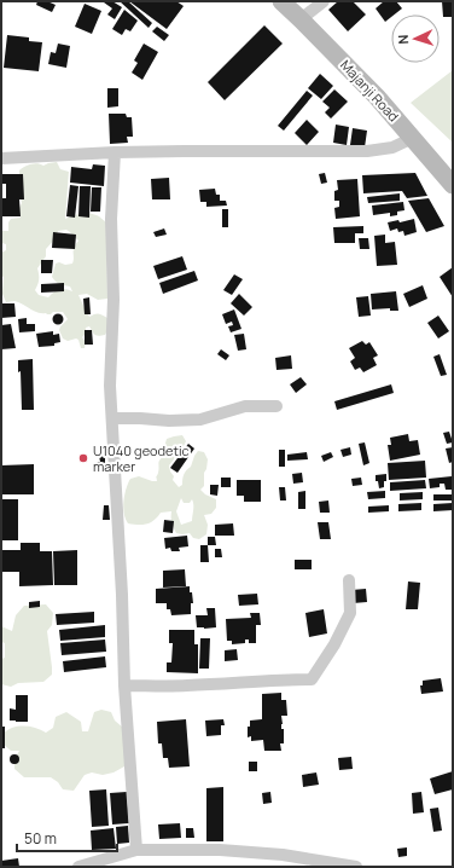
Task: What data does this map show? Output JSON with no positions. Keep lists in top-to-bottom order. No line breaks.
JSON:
{"streets":{"main road":["Majanji Road"]},"places":["U1040 geodetic marker"],"scale_bar":"50 m","north":"left"}
